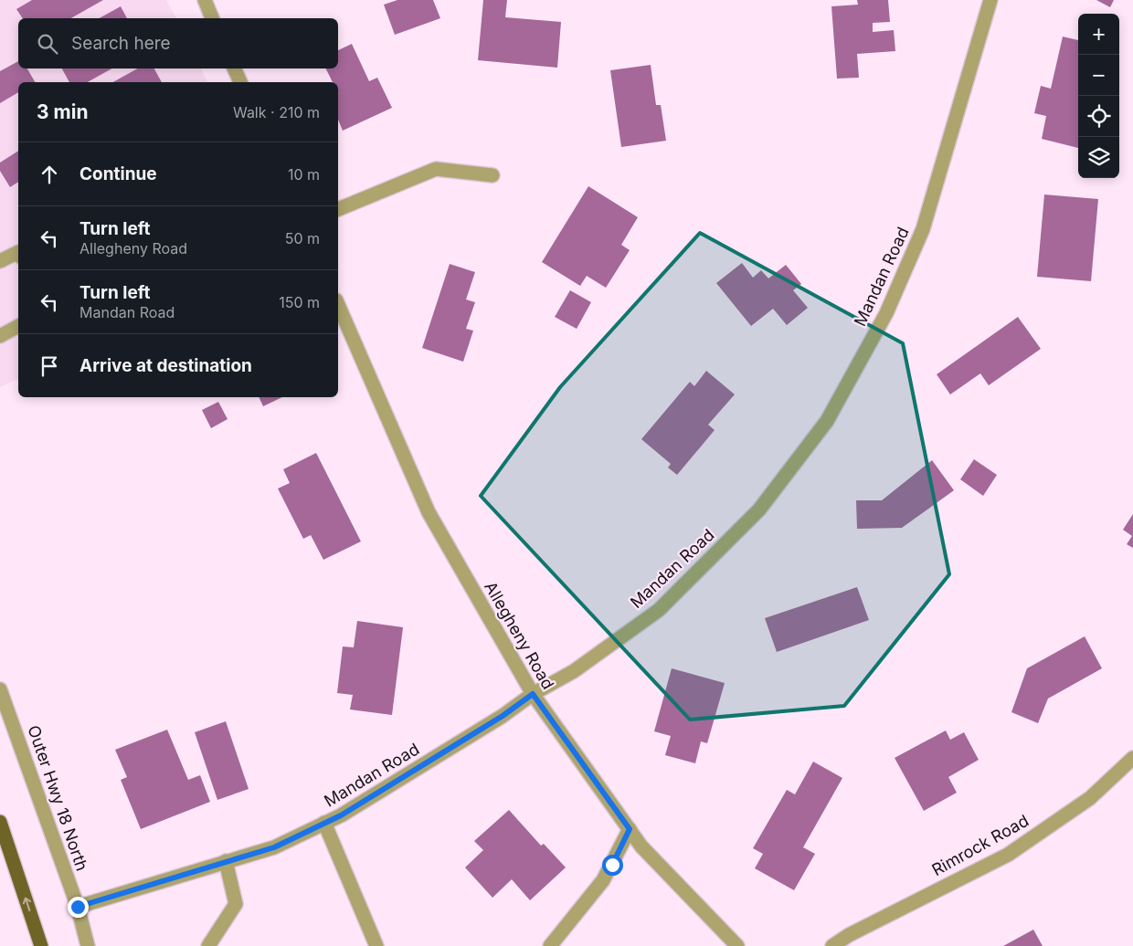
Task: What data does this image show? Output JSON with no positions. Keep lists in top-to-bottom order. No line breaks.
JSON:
{"streets":{"street":["Mandan Road","Allegheny Road","Outer Hwy 18 North","Rimrock Road"]},"crossings":[["Mandan Road","Allegheny Road"],["Mandan Road","Outer Hwy 18 North"]],"page":{"map_buttons":["+","−"],"search":"Search here","heading":["3 min","Walk · 210 m"],"list":[["Continue","10 m"],["Turn left","Allegheny Road","50 m"],["Turn left","Mandan Road","150 m"],"Arrive at destination"]}}
